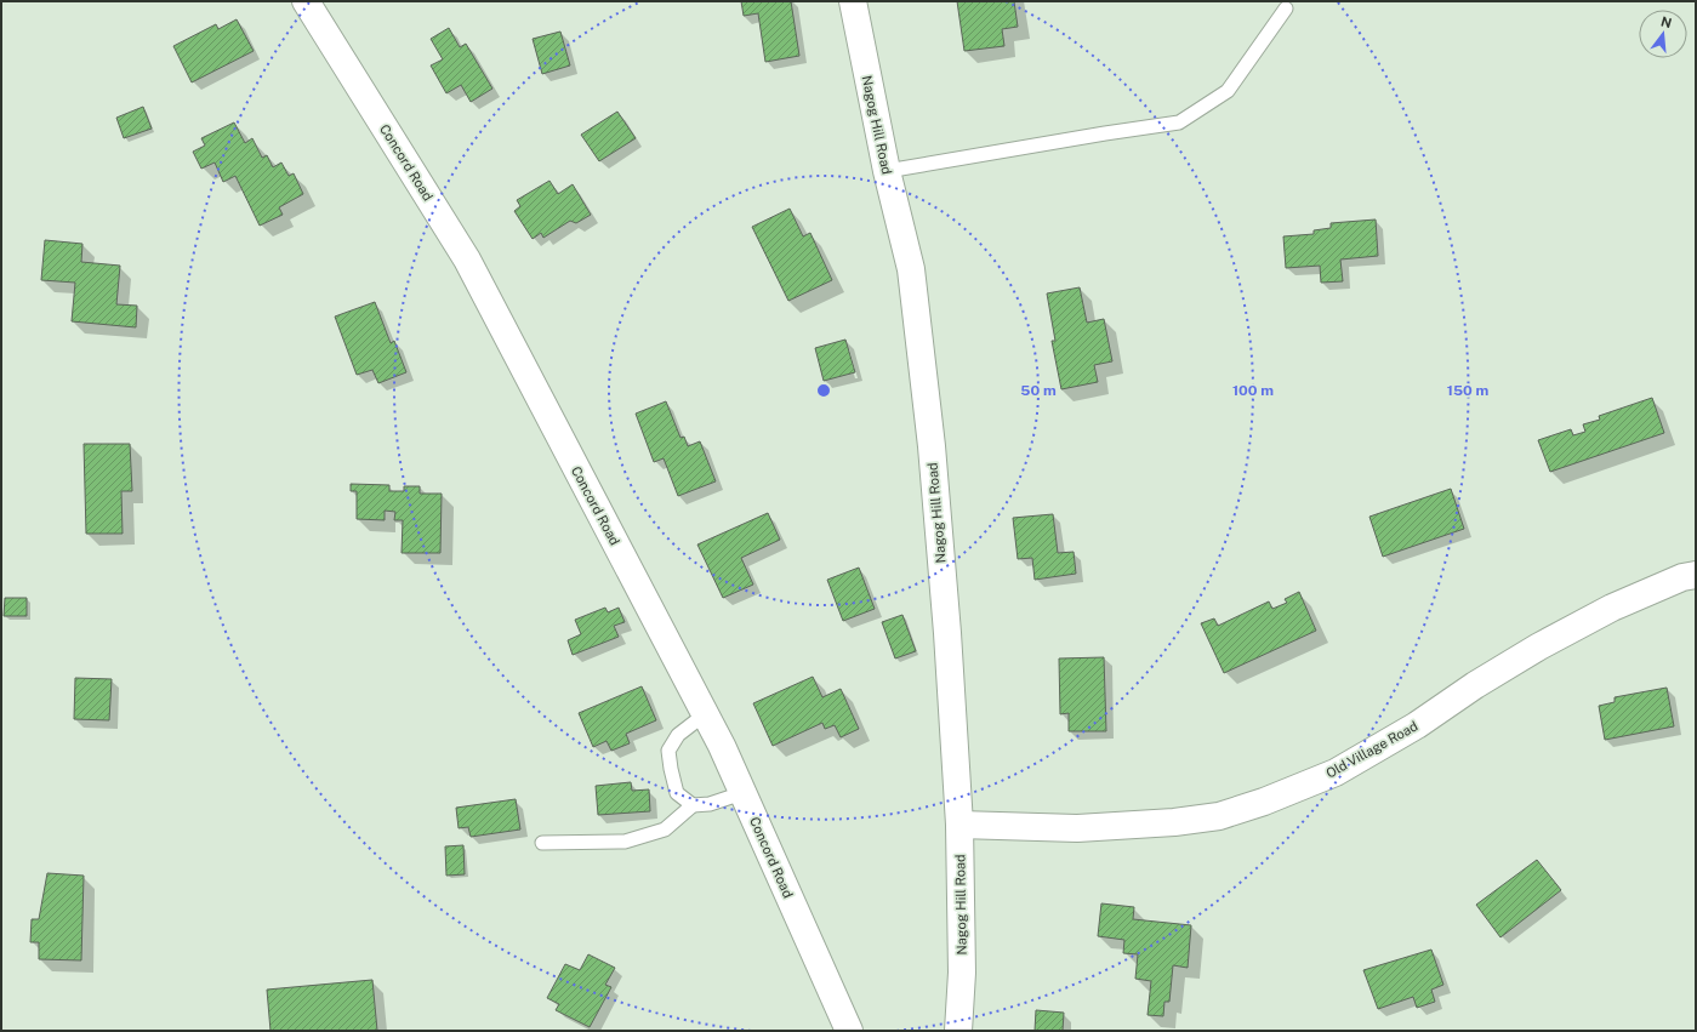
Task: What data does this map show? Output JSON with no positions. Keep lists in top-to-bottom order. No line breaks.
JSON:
{"streets":{"street":["Nagog Hill Road","Concord Road","Old Village Road"]},"crossings":[["Nagog Hill Road","Old Village Road"]],"north":"top","rings":["50 m","100 m","150 m"]}
